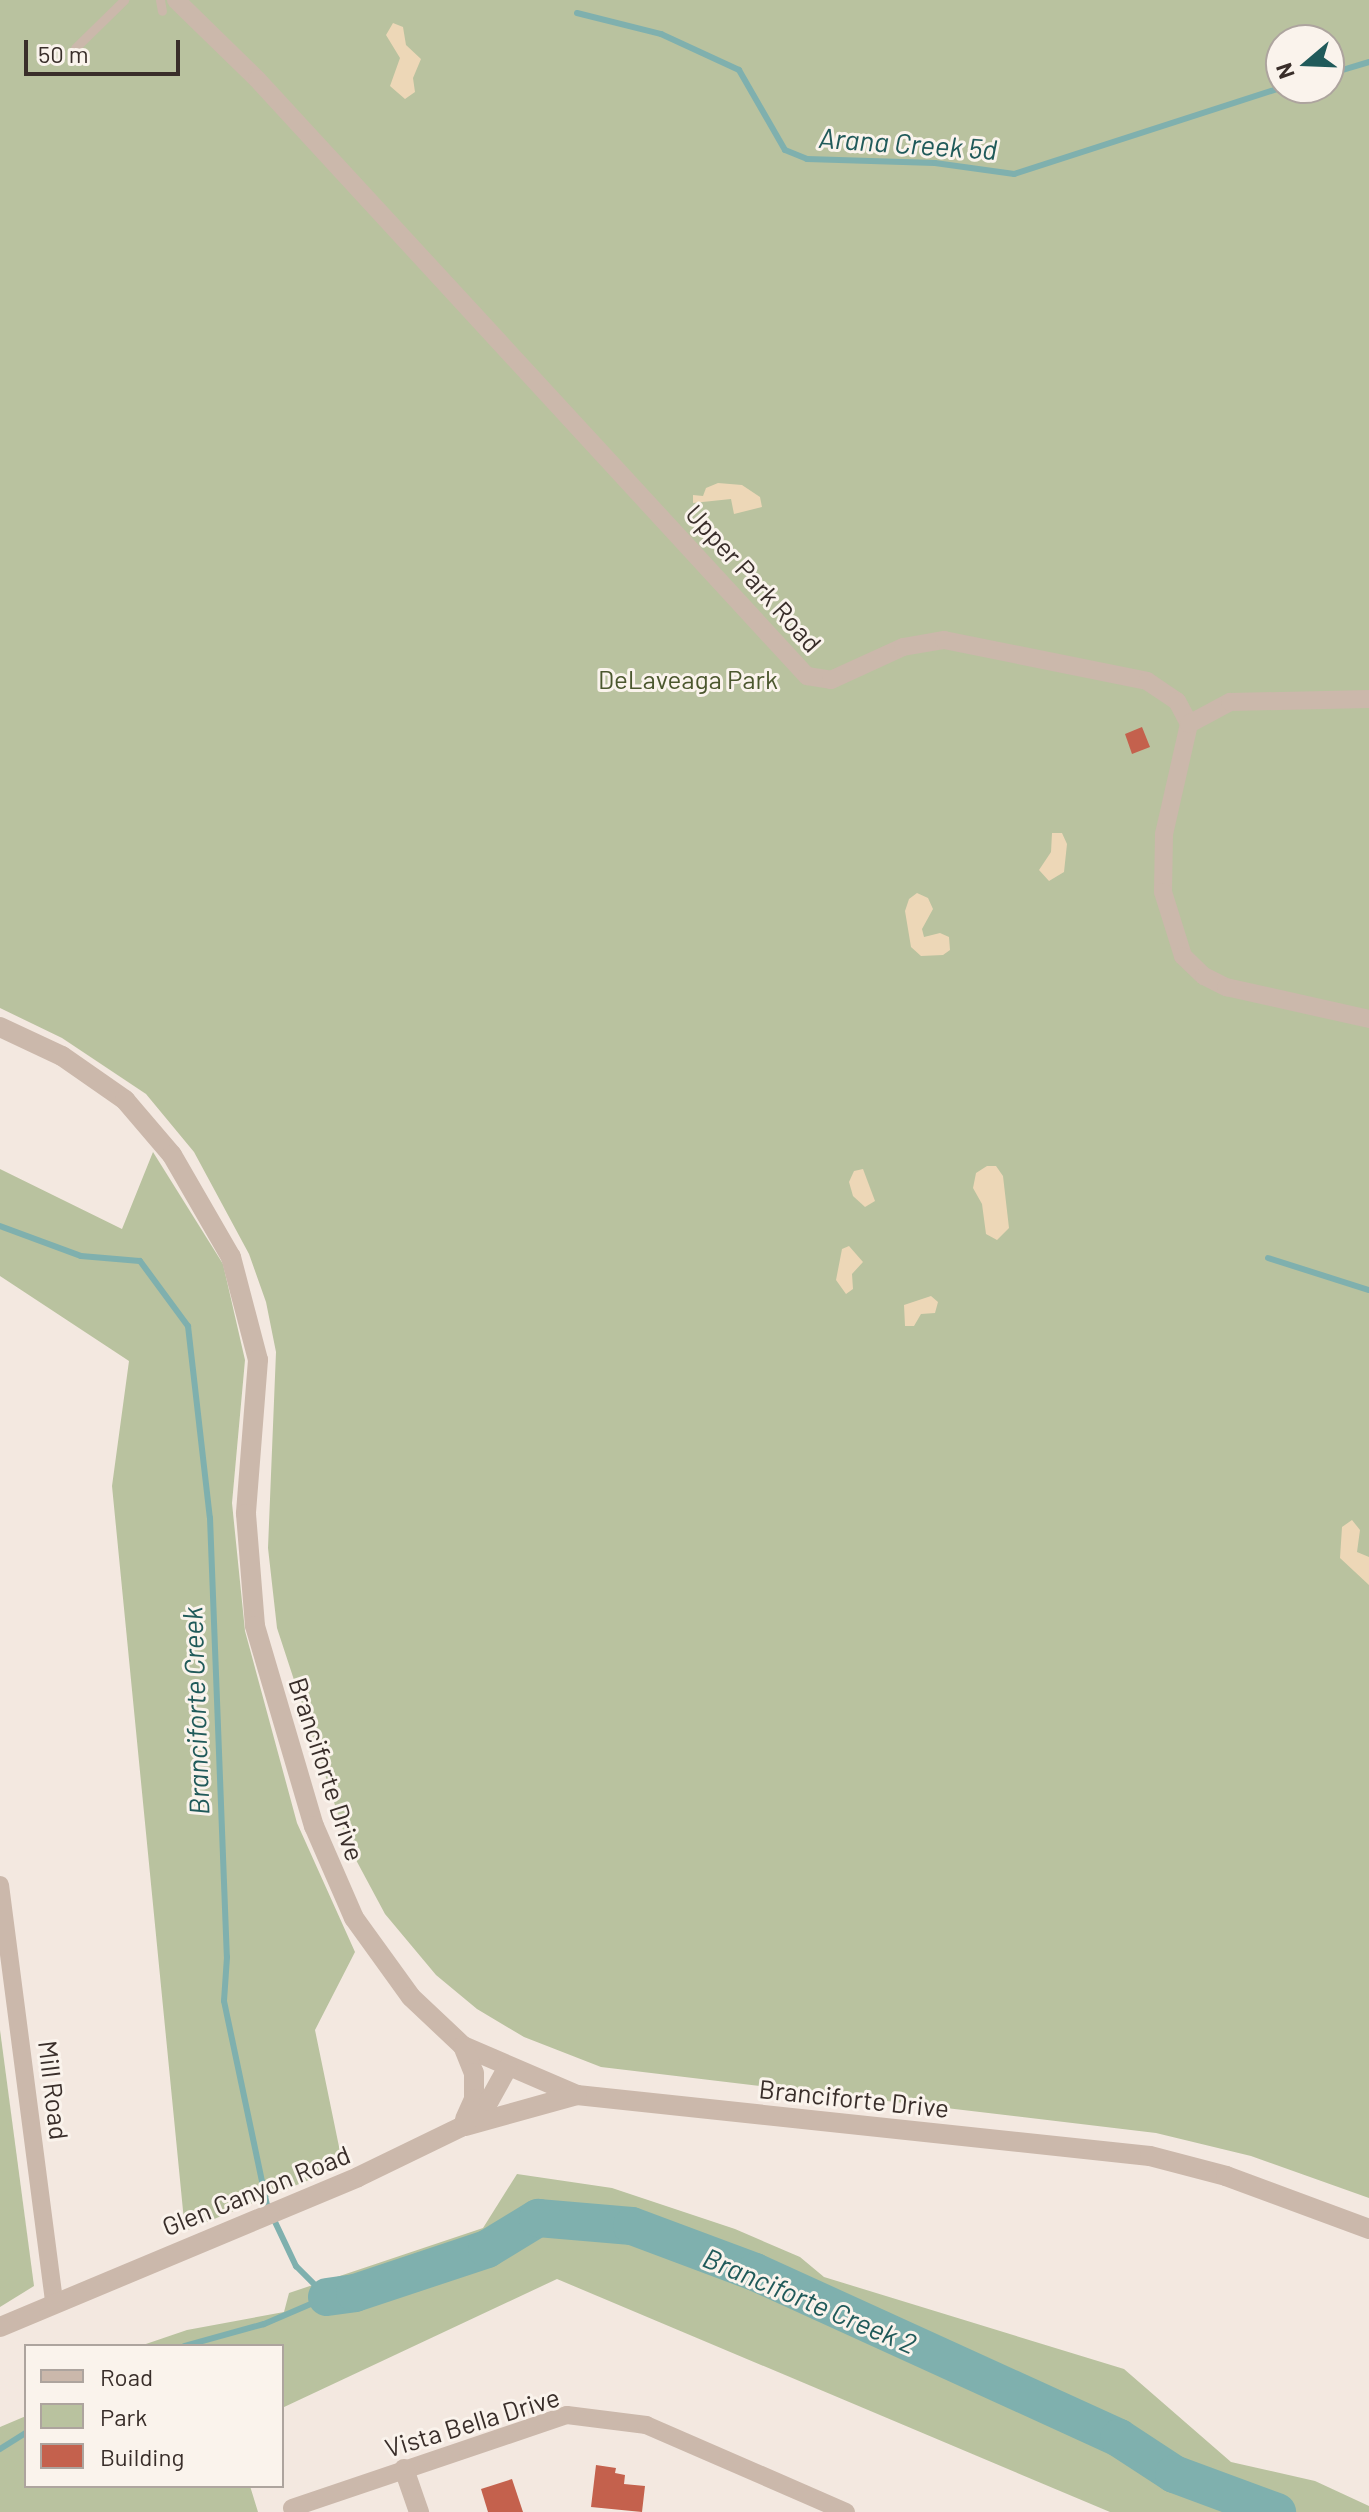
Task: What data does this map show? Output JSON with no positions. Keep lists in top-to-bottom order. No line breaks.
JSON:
{"streets":{"street":["Upper Park Road","Branciforte Drive","Mill Road","Glen Canyon Road","Vista Bella Drive"]},"crossings":[["Branciforte Drive","Glen Canyon Road"],["Mill Road","Glen Canyon Road"]],"water":["Arana Creek 5d","Branciforte Creek","Branciforte Creek 2"],"parks":["DeLaveaga Park"],"legend":["Road","Park","Building"],"scale_bar":"50 m","north":"left"}
